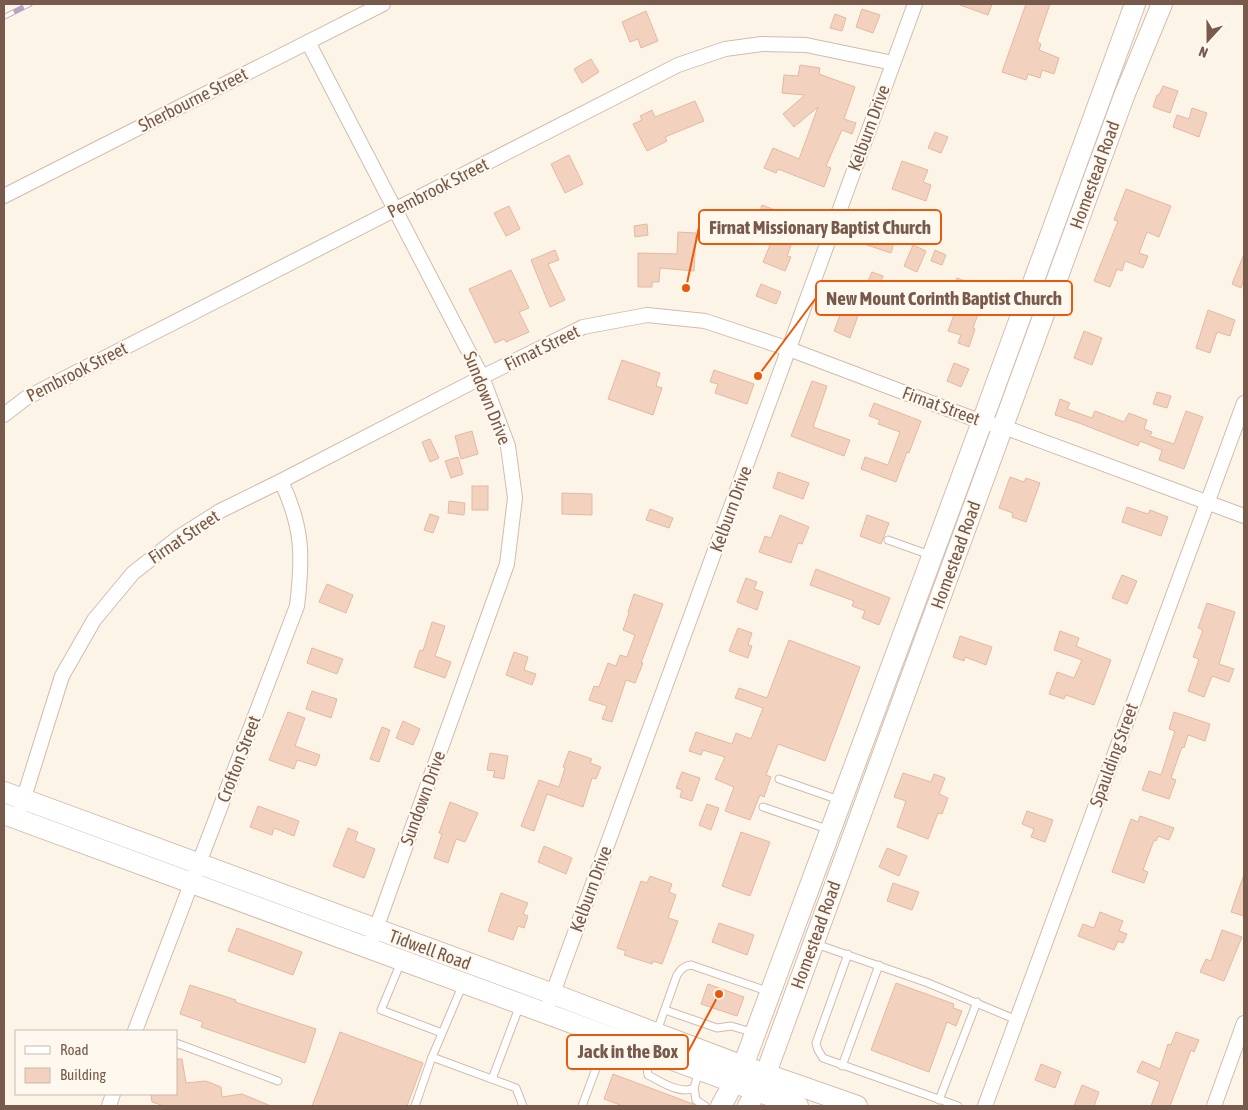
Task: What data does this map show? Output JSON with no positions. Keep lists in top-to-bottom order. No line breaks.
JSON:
{"streets":{"main road":["Homestead Road","Tidwell Road"],"street":["Sherbourne Street","Kelburn Drive","Pembrook Street","Firnat Street","Sundown Drive","Spaulding Street","Crofton Street"]},"crossings":[["Sherbourne Street","Sundown Drive"],["Kelburn Drive","Pembrook Street"],["Kelburn Drive","Firnat Street"],["Kelburn Drive","Tidwell Road"],["Homestead Road","Firnat Street"],["Homestead Road","Tidwell Road"],["Pembrook Street","Sundown Drive"],["Firnat Street","Sundown Drive"],["Firnat Street","Spaulding Street"],["Firnat Street","Crofton Street"],["Firnat Street","Tidwell Road"],["Sundown Drive","Tidwell Road"],["Crofton Street","Tidwell Road"]],"places":["Firnat Missionary Baptist Church","New Mount Corinth Baptist Church","Jack in the Box"],"legend":["Road","Building"],"north":"bottom"}
